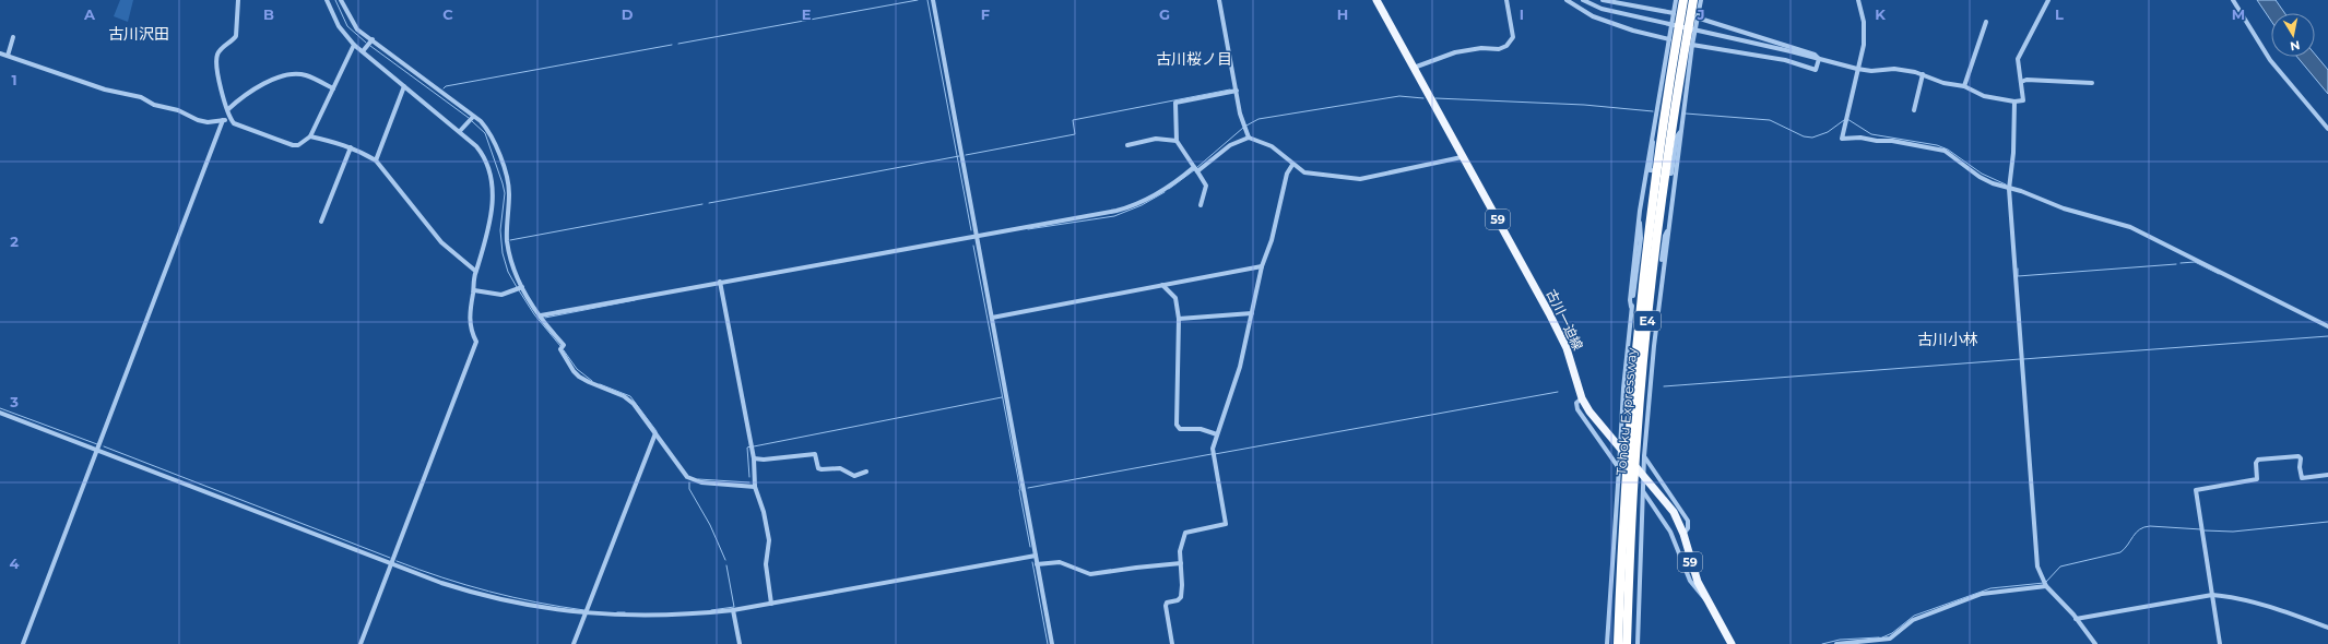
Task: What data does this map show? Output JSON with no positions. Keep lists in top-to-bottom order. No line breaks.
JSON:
{"streets":{"highway":["E4","Tohoku Expressway"],"main road":["59","古川一迫線"]},"districts":["古川沢田","古川桜ノ目","古川小林"],"north":"bottom","grid":{"columns":["A","B","C","D","E","F","G","H","I","J","K","L","M"],"rows":["1","2","3","4"]}}
